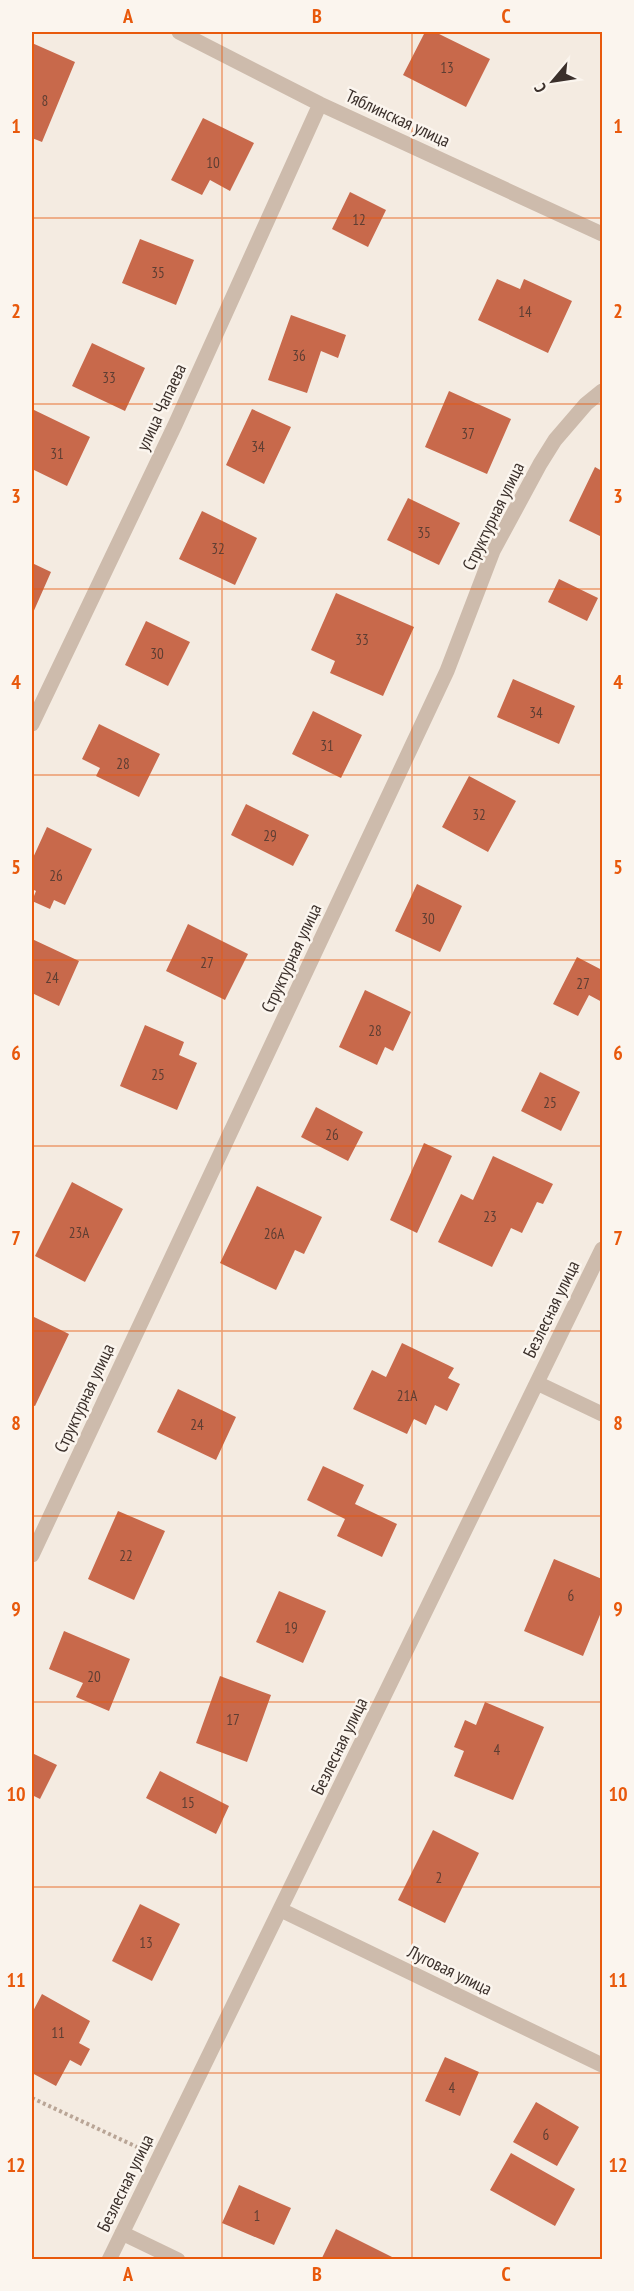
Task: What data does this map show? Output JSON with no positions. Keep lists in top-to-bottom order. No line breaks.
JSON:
{"streets":{"street":["Тяблинская улица","улица Чапаева","Структурная улица","Безлесная улица","Луговая улица"]},"crossings":[["Тяблинская улица","улица Чапаева"],["Безлесная улица","Луговая улица"]],"house_numbers":["13","8","10","12","35","14","36","33","37","34","31","35","32","33","30","34","31","28","32","29","26","30","27","24","27","28","25","25","26","23","23А","26А","21А","24","22","6","19","20","17","4","15","2","13","11","4","6","1"],"north":"bottom left","grid":{"columns":["A","B","C"],"rows":["1","2","3","4","5","6","7","8","9","10","11","12"]}}
